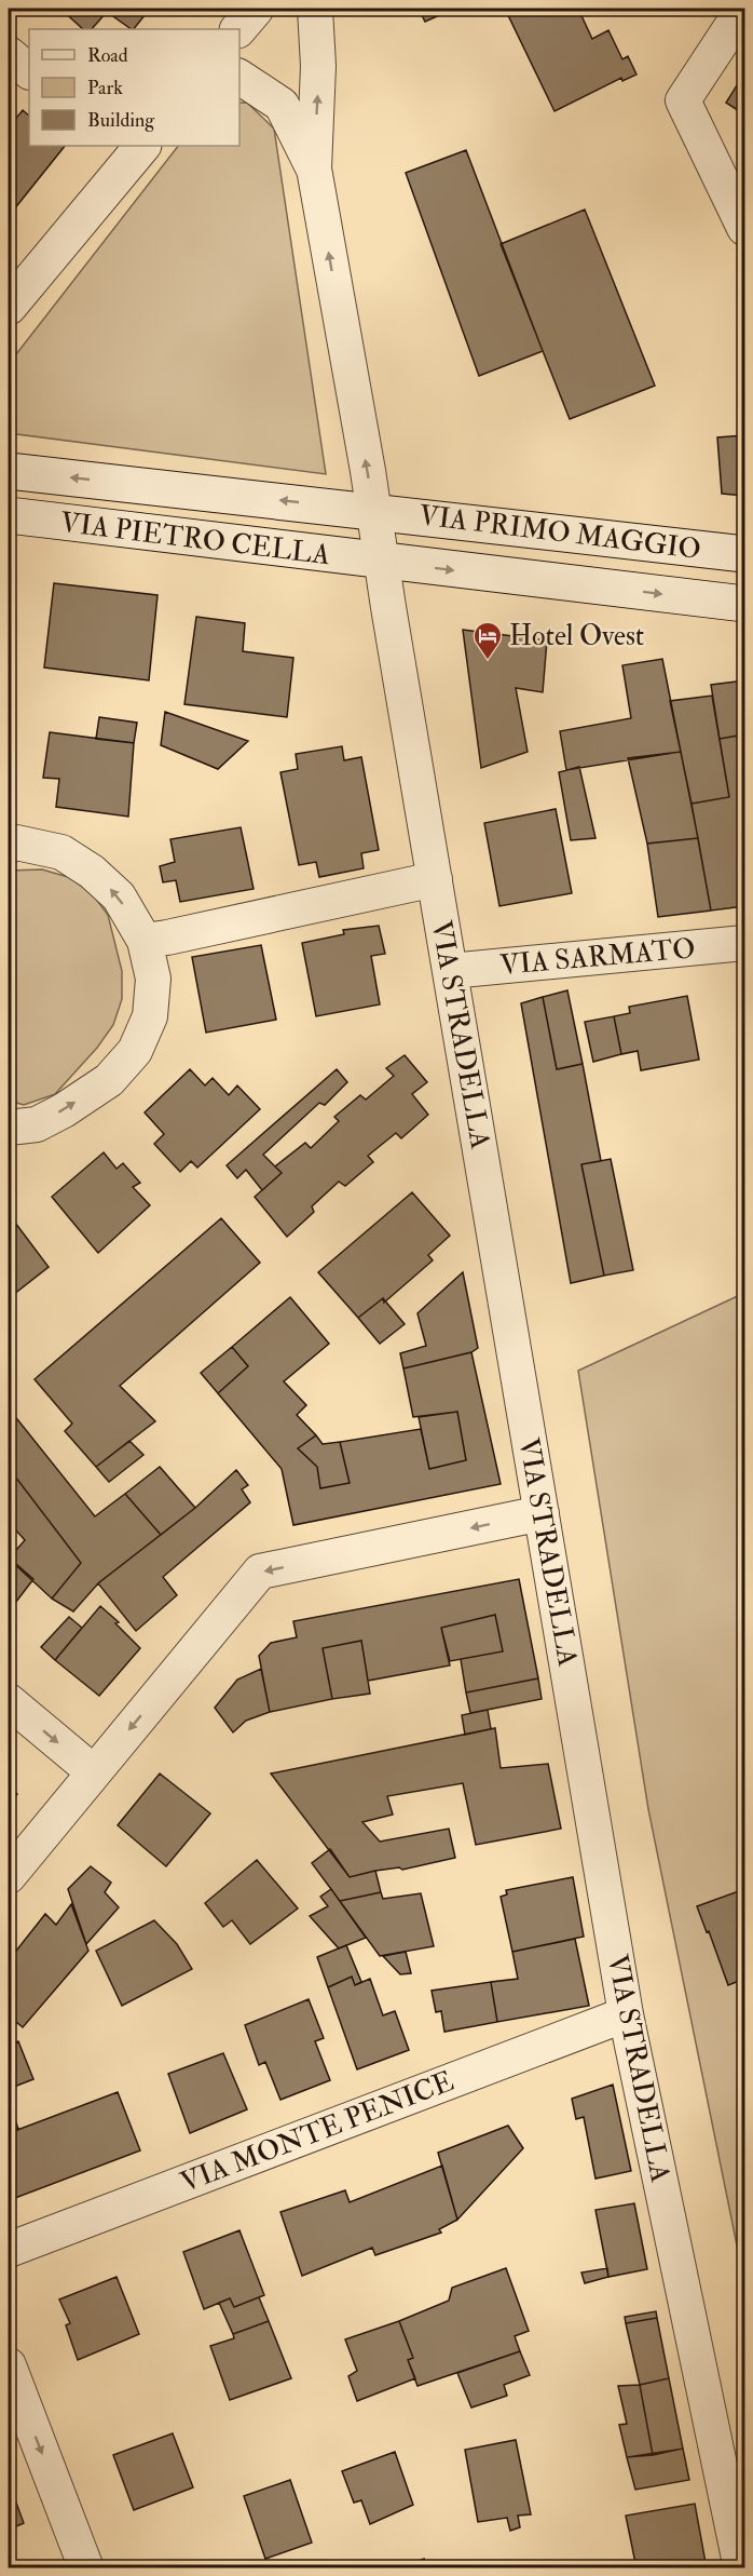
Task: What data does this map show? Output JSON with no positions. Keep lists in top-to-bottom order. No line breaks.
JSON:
{"streets":{"main road":["VIA PRIMO MAGGIO","VIA PIETRO CELLA"],"street":["VIA SARMATO","VIA STRADELLA","VIA MONTE PENICE"]},"crossings":[["VIA PRIMO MAGGIO","VIA PIETRO CELLA"],["VIA PRIMO MAGGIO","VIA STRADELLA"],["VIA PIETRO CELLA","VIA STRADELLA"],["VIA SARMATO","VIA STRADELLA"],["VIA STRADELLA","VIA MONTE PENICE"]],"places":{"hotel":["Hotel Ovest"]},"legend":["Road","Park","Building"]}
